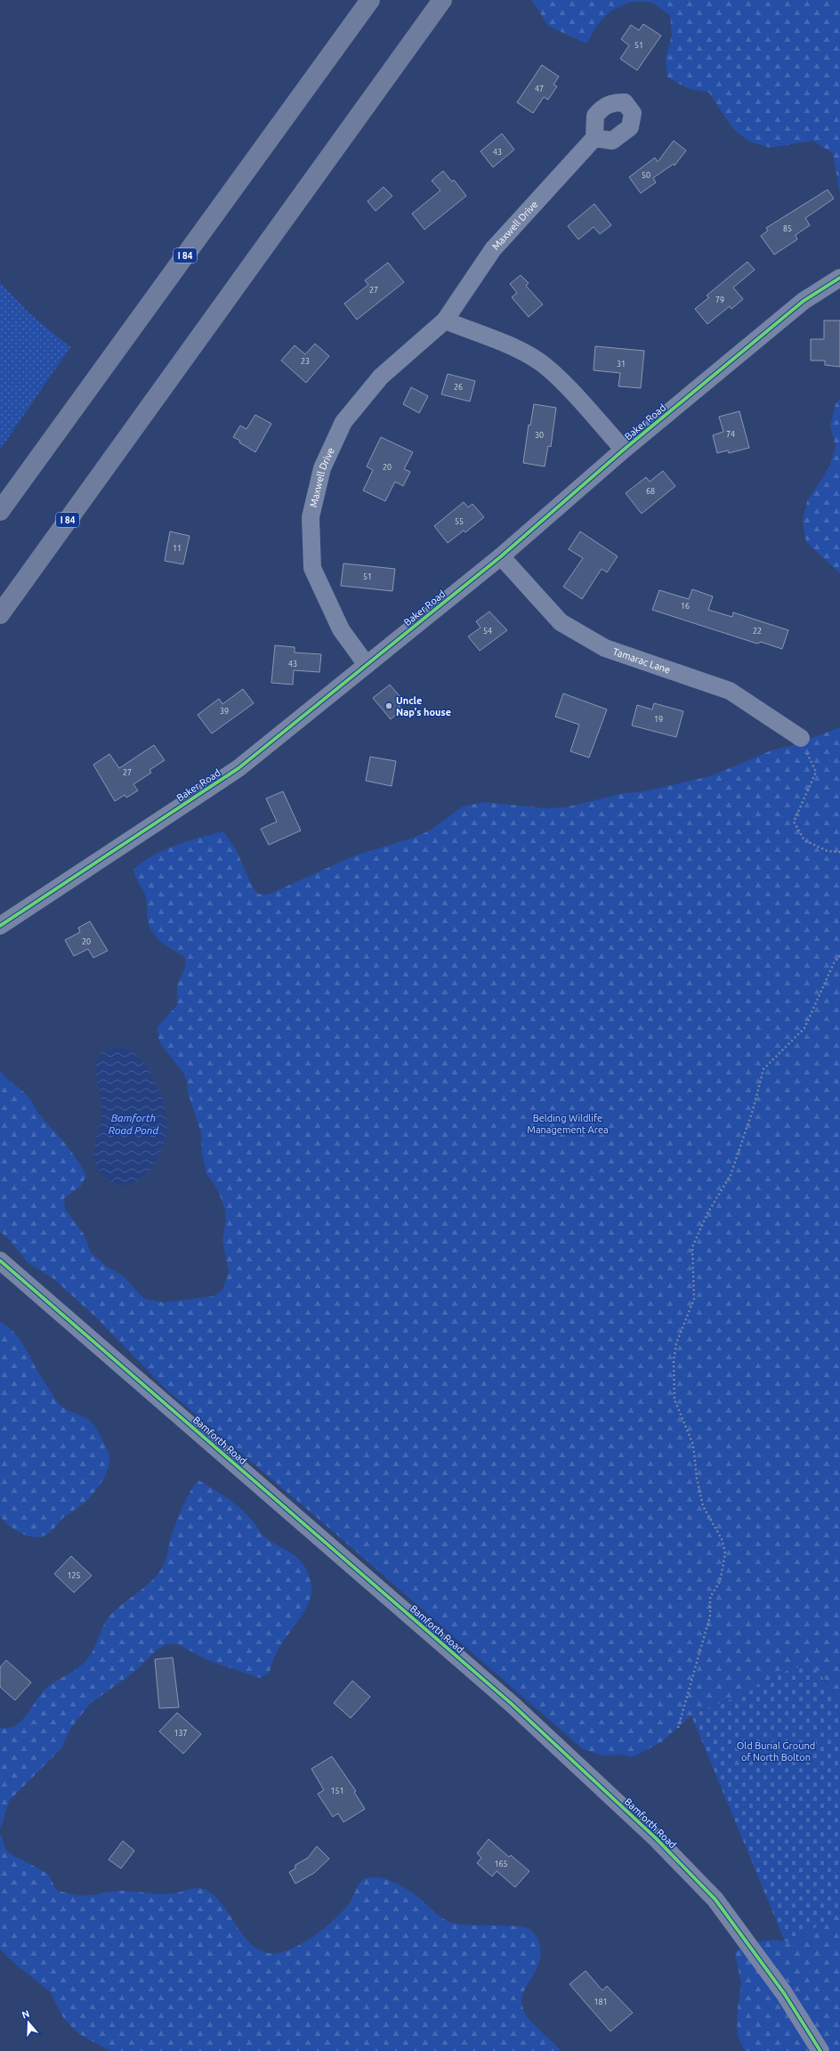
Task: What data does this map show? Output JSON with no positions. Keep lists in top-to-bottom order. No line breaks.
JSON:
{"streets":{"highway":["I 84"],"street":["Maxwell Drive","Baker Road","Tamarac Lane","Bamforth Road"]},"crossings":[["Maxwell Drive","Baker Road"],["Baker Road","Tamarac Lane"]],"water":["Bamforth Road Pond"],"parks":["Belding Wildlife Management Area","Old Burial Ground of North Bolton"],"places":["Uncle Nap's house"],"house_numbers":["51","47","43","50","85","27","79","23","31","26","74","30","20","68","55","11","51","16","54","22","43","39","19","27","20","125","137","151","165","181"],"north":"top"}
